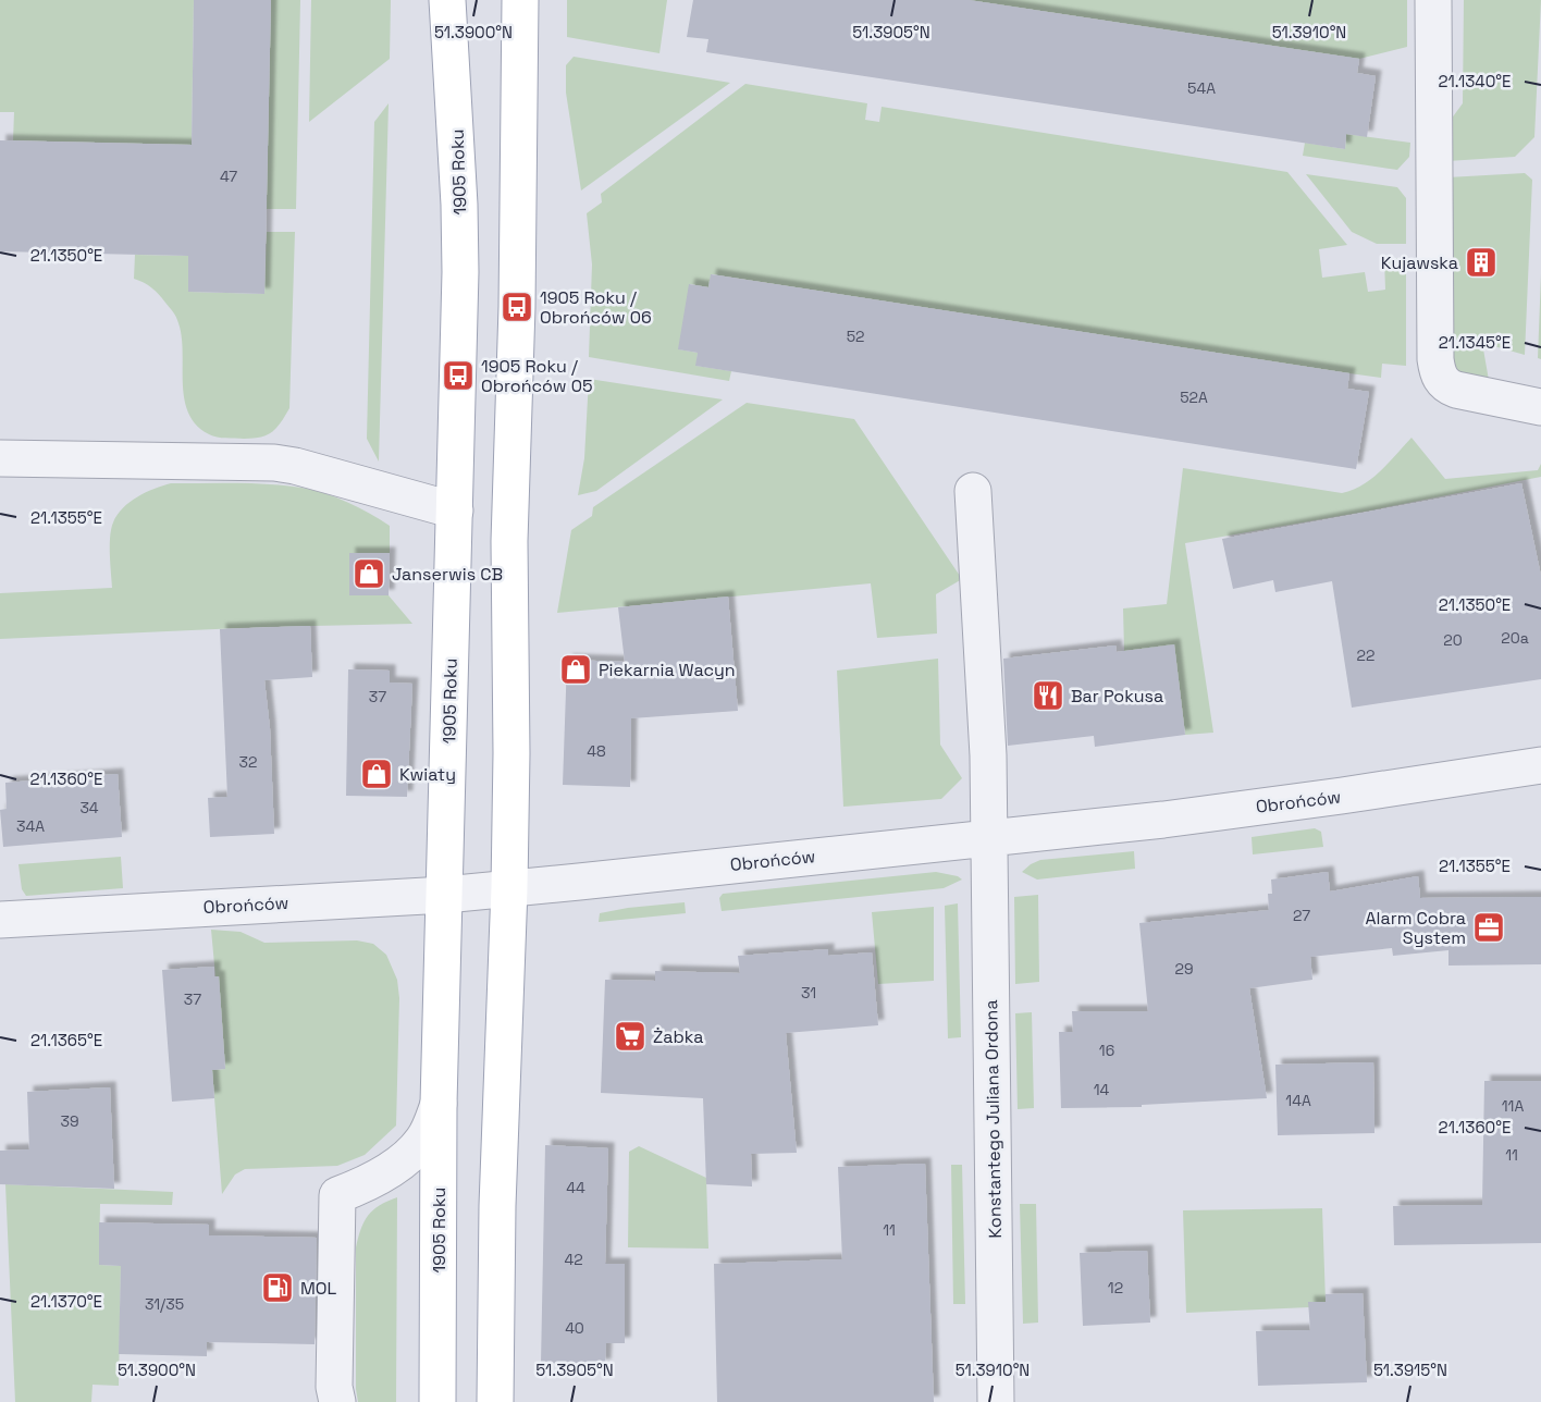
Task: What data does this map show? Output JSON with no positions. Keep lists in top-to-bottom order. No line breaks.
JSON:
{"streets":{"main road":["1905 Roku"],"street":["Obrońców","Konstantego Juliana Ordona"]},"crossings":[["1905 Roku","Obrońców"],["Obrońców","Konstantego Juliana Ordona"]],"places":{"building":["Kujawska"],"bus stop":["1905 Roku / Obrońców 06","1905 Roku / Obrońców 05"],"shop":["Janserwis CB","Piekarnia Wacyn","Kwiaty"],"restaurant":["Bar Pokusa"],"office":["Alarm Cobra System"],"supermarket":["Żabka"],"fuel station":["MOL"]},"house_numbers":["54A","47","52","52A","20a","20","22","37","48","32","34","34A","27","29","31","37","16","14","14A","11A","39","11","44","11","42","12","31/35","40"],"coordinates":["51.3900°N","51.3905°N","51.3910°N","21.1340°E","21.1350°E","21.1345°E","21.1355°E","21.1360°E","21.1365°E","21.1370°E","51.3915°N"]}
